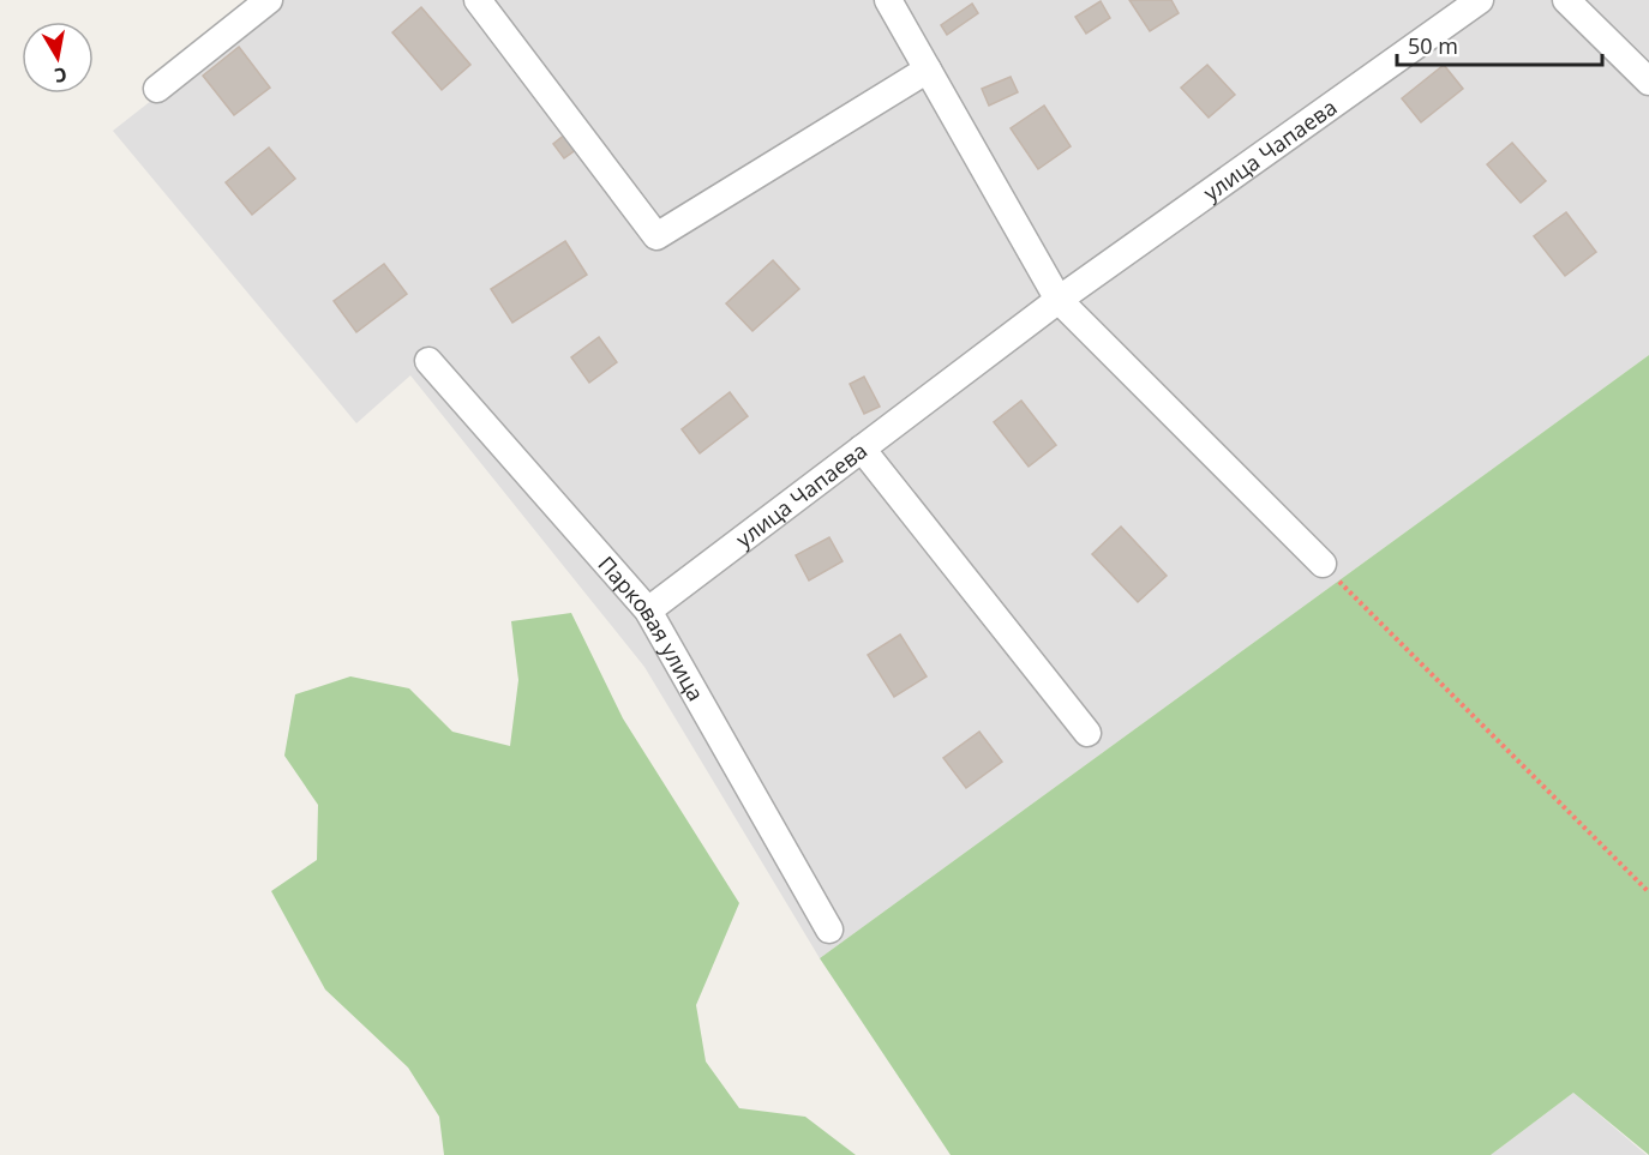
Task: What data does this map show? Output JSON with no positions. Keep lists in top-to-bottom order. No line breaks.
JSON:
{"streets":{"street":["улица Чапаева","Парковая улица"]},"crossings":[["улица Чапаева","Парковая улица"]],"scale_bar":"50 m","north":"bottom"}
